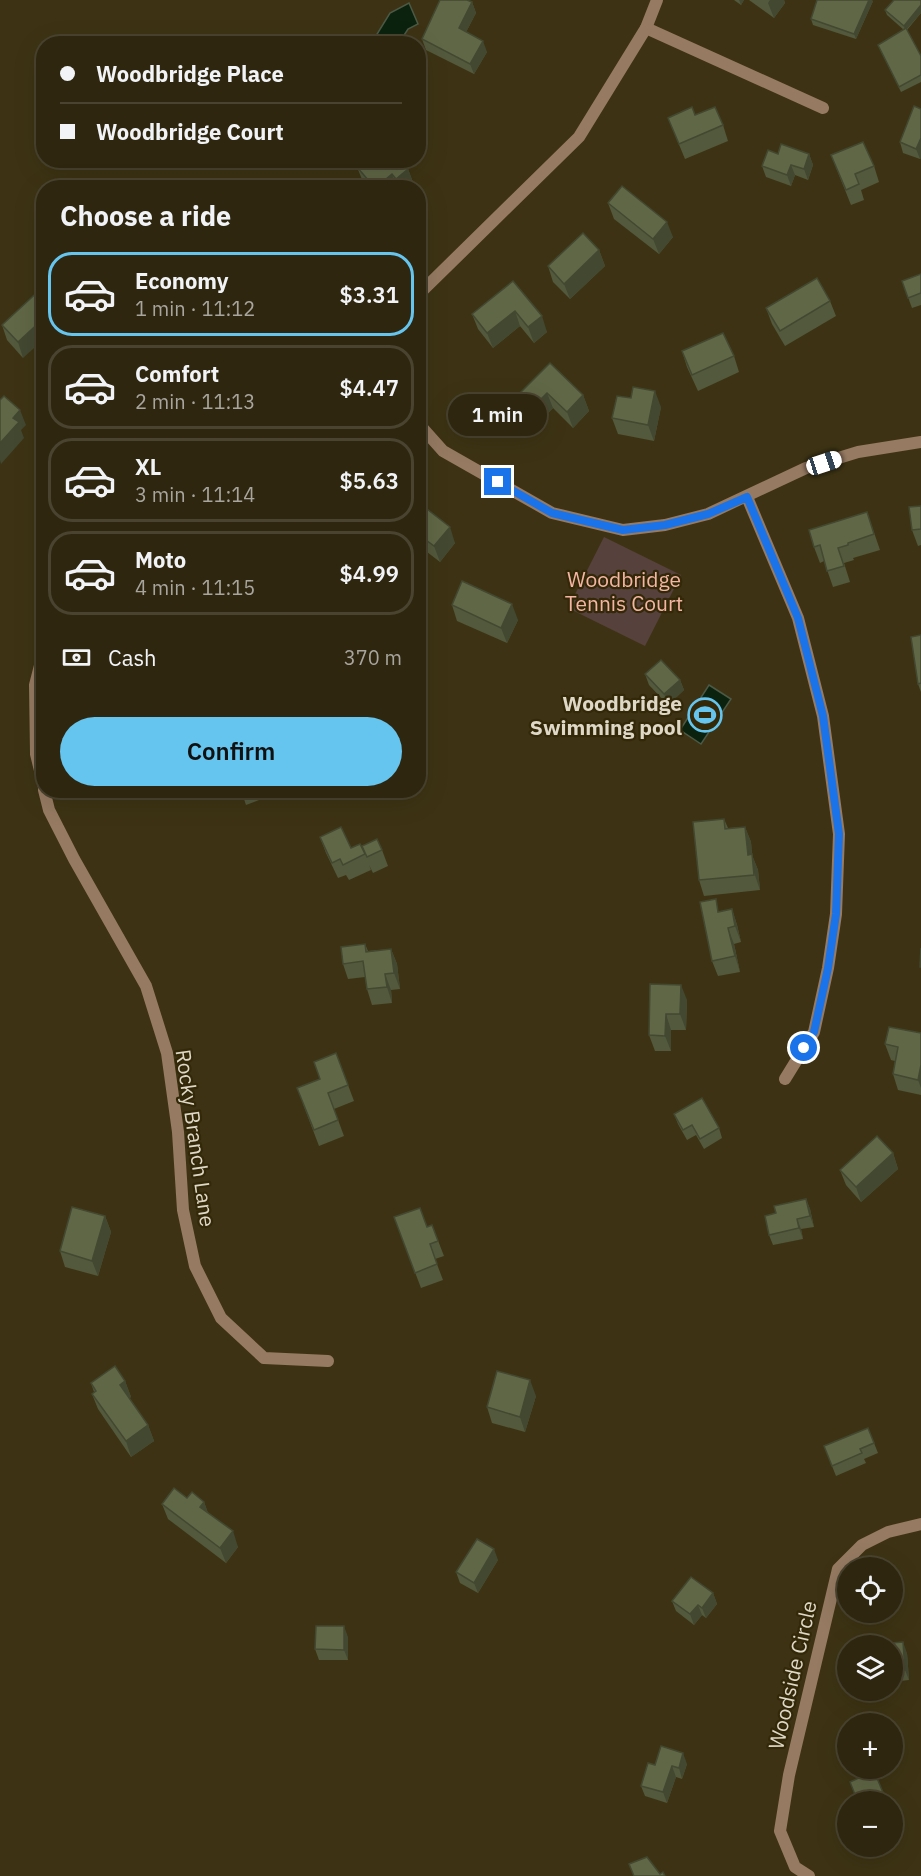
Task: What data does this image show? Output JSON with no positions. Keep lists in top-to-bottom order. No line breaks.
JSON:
{"streets":{"street":["Rocky Branch Lane","Woodside Circle"]},"parks":["Woodbridge Tennis Court"],"places":{"sports":["Woodbridge Swimming pool"]},"page":{"banner":["Woodbridge Place","Woodbridge Court"],"heading":"Choose a ride","list":[{"name":"Economy","note":"1 min · 11:12","value":"$3.31"},{"name":"Comfort","note":"2 min · 11:13","value":"$4.47"},{"name":"XL","note":"3 min · 11:14","value":"$5.63"},{"name":"Moto","note":"4 min · 11:15","value":"$4.99"}],"bubble":"1 min","pay":["Cash","370 m"],"buttons":"Confirm","map_buttons":["+","−"]}}
